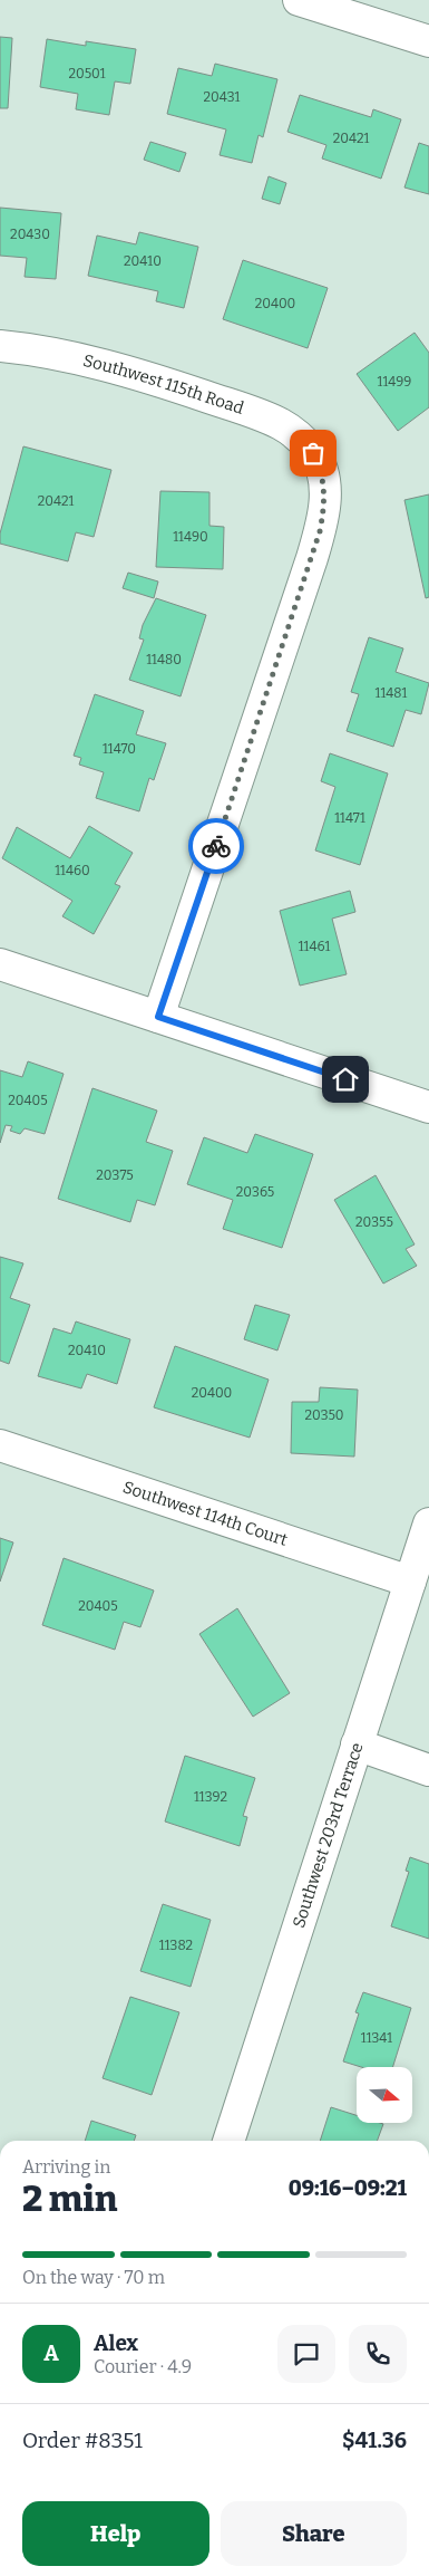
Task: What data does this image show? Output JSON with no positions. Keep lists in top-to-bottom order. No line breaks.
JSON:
{"streets":{"street":["Southwest 115th Road","Southwest 114th Court","Southwest 203rd Terrace"]},"crossings":[["Southwest 114th Court","Southwest 203rd Terrace"]],"house_numbers":["20501","20431","20421","20430","20410","20400","11499","20421","11490","11480","11481","11470","11471","11460","11461","20405","20375","20365","20355","20410","20400","20350","20405","11392","11382","11341"],"north":"right","page":{"heading":["2 min","Arriving in","09:16–09:21"],"panel":["Alex","Courier · 4.9","Order #8351","$41.36"],"bar":"On the way · 70 m","round":"A","buttons":["Help","Share"]}}
